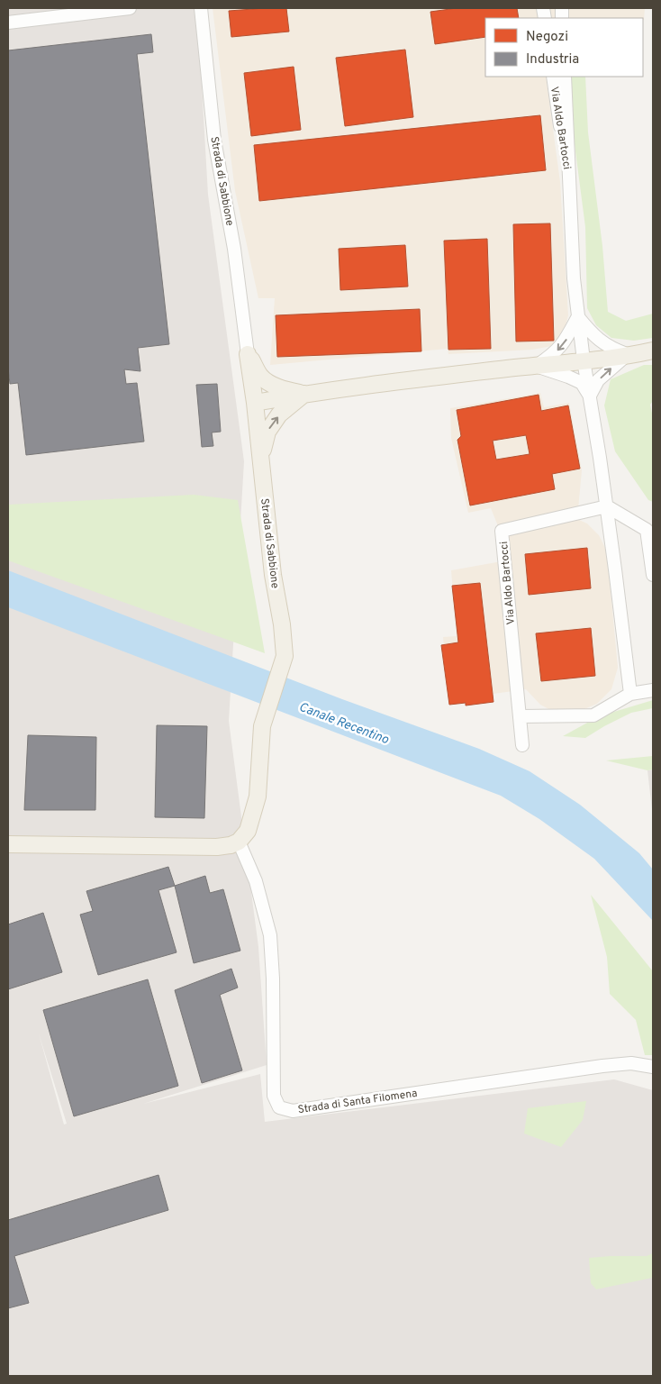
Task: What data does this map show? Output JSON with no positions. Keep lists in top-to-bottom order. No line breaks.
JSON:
{"streets":{"main road":["Strada di Sabbione"],"street":["Via Aldo Bartocci","Strada di Santa Filomena"]},"crossings":[["Strada di Sabbione","Strada di Santa Filomena"]],"water":["Canale Recentino"],"legend":["Negozi","Industria"]}
